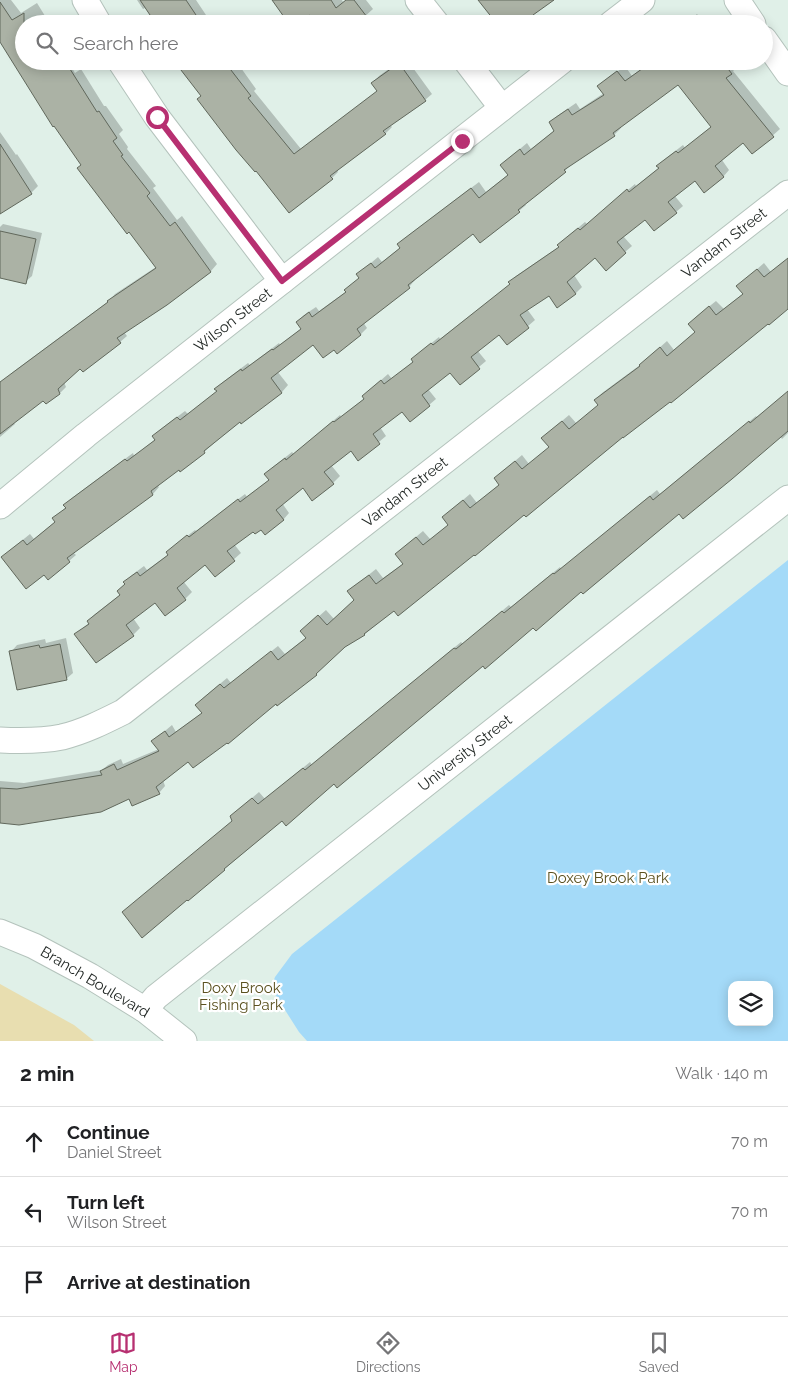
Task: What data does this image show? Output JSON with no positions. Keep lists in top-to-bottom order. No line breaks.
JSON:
{"streets":{"street":["Vandam Street","Wilson Street","University Street","Branch Boulevard"]},"crossings":[["University Street","Branch Boulevard"]],"parks":["Doxey Brook Park","Doxy Brook Fishing Park"],"page":{"search":"Search here","heading":["2 min","Walk · 140 m"],"list":[["Continue","Daniel Street","70 m"],["Turn left","Wilson Street","70 m"],"Arrive at destination"],"nav":["Map","Directions","Saved"]}}
